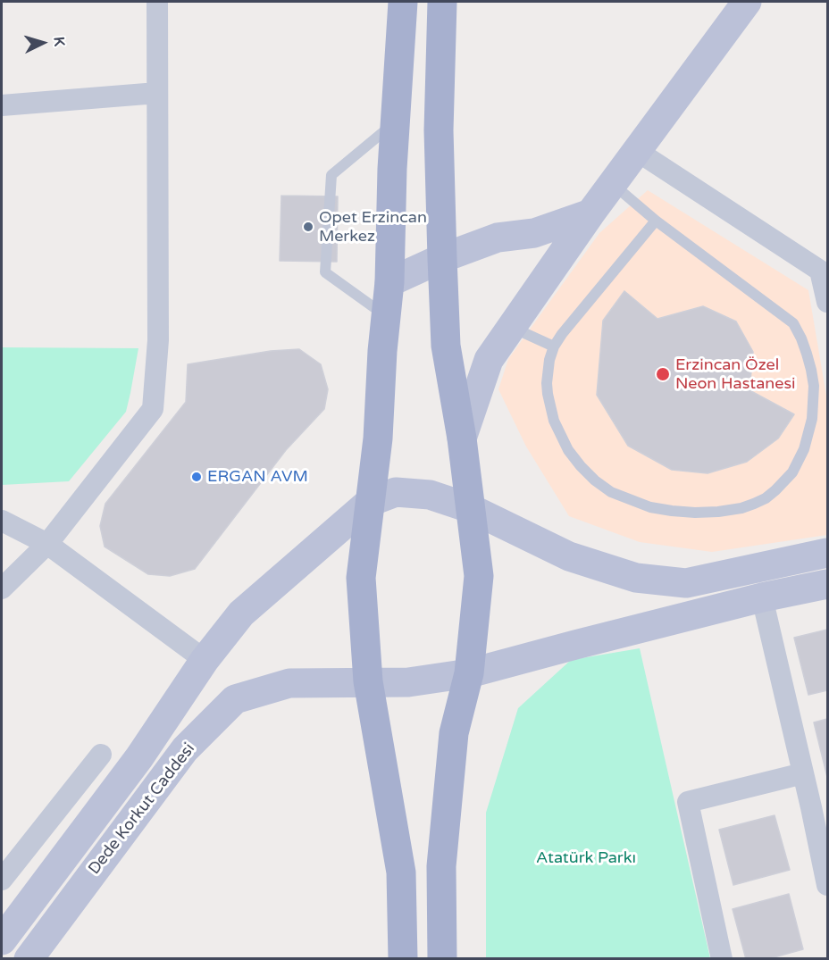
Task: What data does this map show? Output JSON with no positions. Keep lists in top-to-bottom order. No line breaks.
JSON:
{"streets":{"main road":["Dede Korkut Caddesi"]},"parks":["Atatürk Parkı"],"places":["Opet Erzincan Merkez","Erzincan Özel Neon Hastanesi","ERGAN AVM"],"north":"right"}
